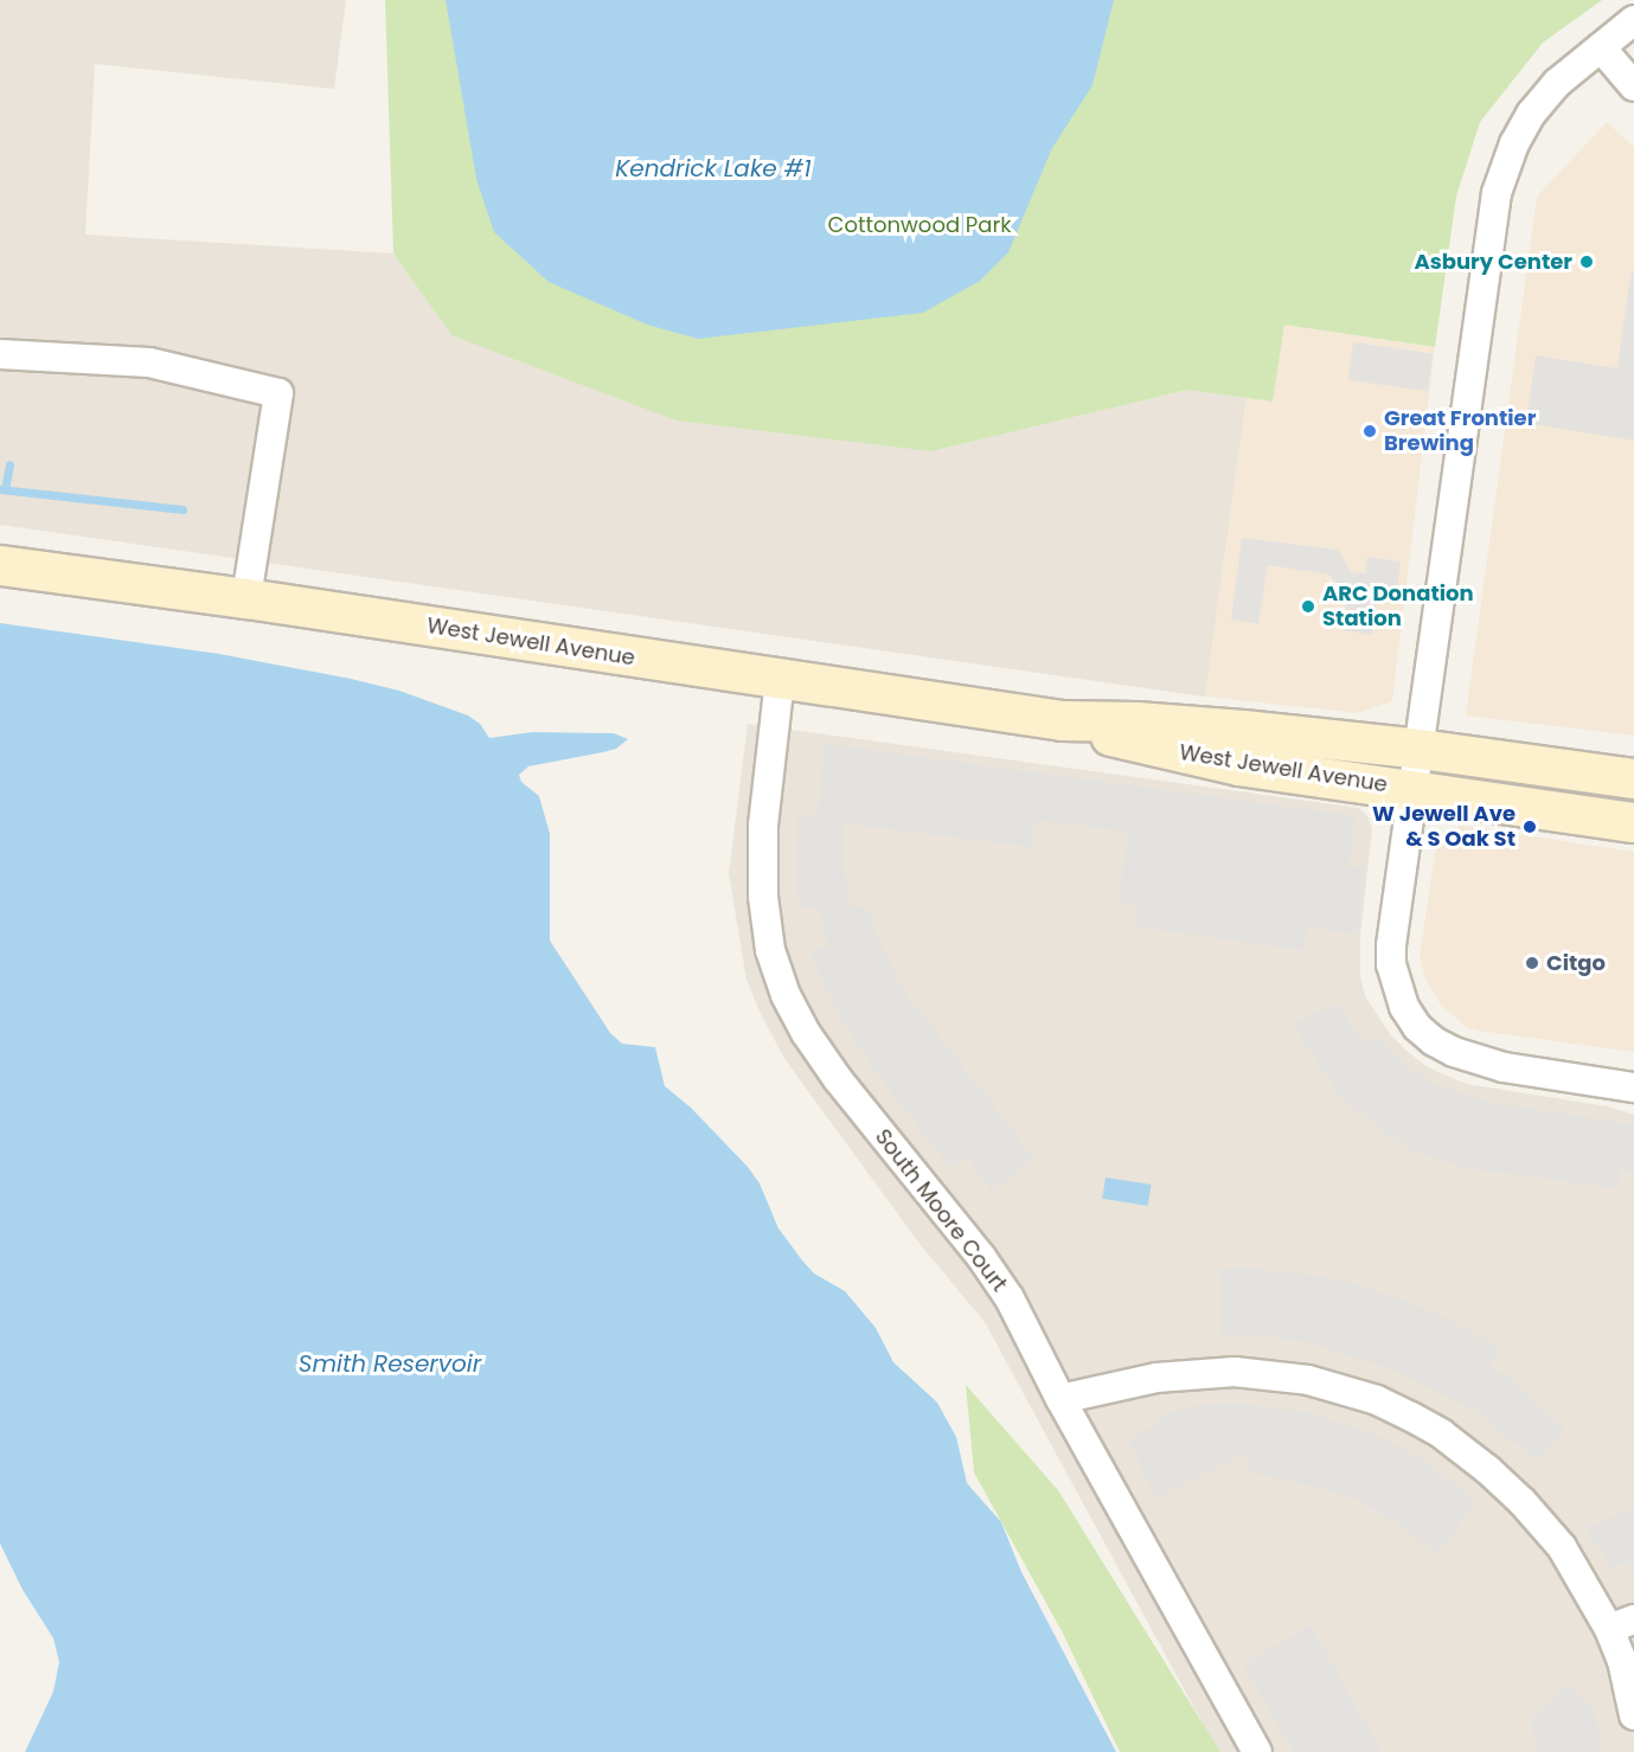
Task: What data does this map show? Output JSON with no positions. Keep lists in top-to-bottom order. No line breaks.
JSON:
{"streets":{"main road":["West Jewell Avenue"],"street":["South Moore Court"]},"crossings":[["West Jewell Avenue","South Moore Court"]],"water":["Kendrick Lake #1","Smith Reservoir"],"parks":["Cottonwood Park"],"places":["Asbury Center","Great Frontier Brewing","ARC Donation Station","W Jewell Ave & S Oak St","Citgo"]}
